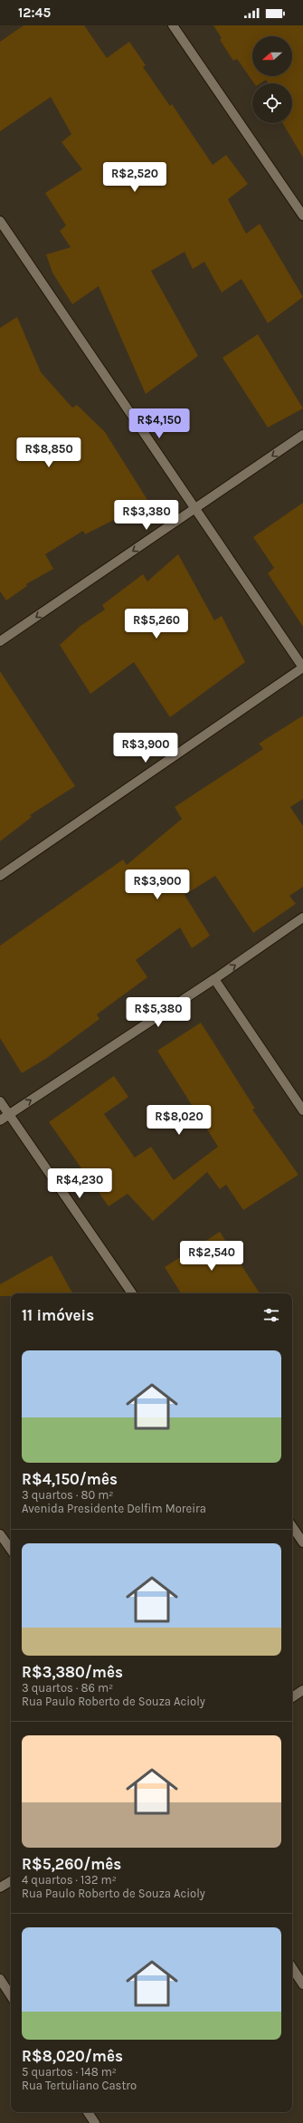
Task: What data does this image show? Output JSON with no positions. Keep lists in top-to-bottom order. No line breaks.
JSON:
{"north":"left","page":{"status":"12:45","price":["R$2,520","R$4,150","R$8,850","R$3,380","R$5,260","R$3,900","R$3,900","R$5,380","R$8,020","R$4,230","R$2,540"],"heading":"11 imóveis","list":[{"name":"R$4,150/mês","note":"3 quartos · 80 m² · Avenida Presidente Delfim Moreira"},{"name":"R$3,380/mês","note":"3 quartos · 86 m² · Rua Paulo Roberto de Souza Acioly"},{"name":"R$5,260/mês","note":"4 quartos · 132 m² · Rua Paulo Roberto de Souza Acioly"},{"name":"R$8,020/mês","note":"5 quartos · 148 m² · Rua Tertuliano Castro"}]}}
